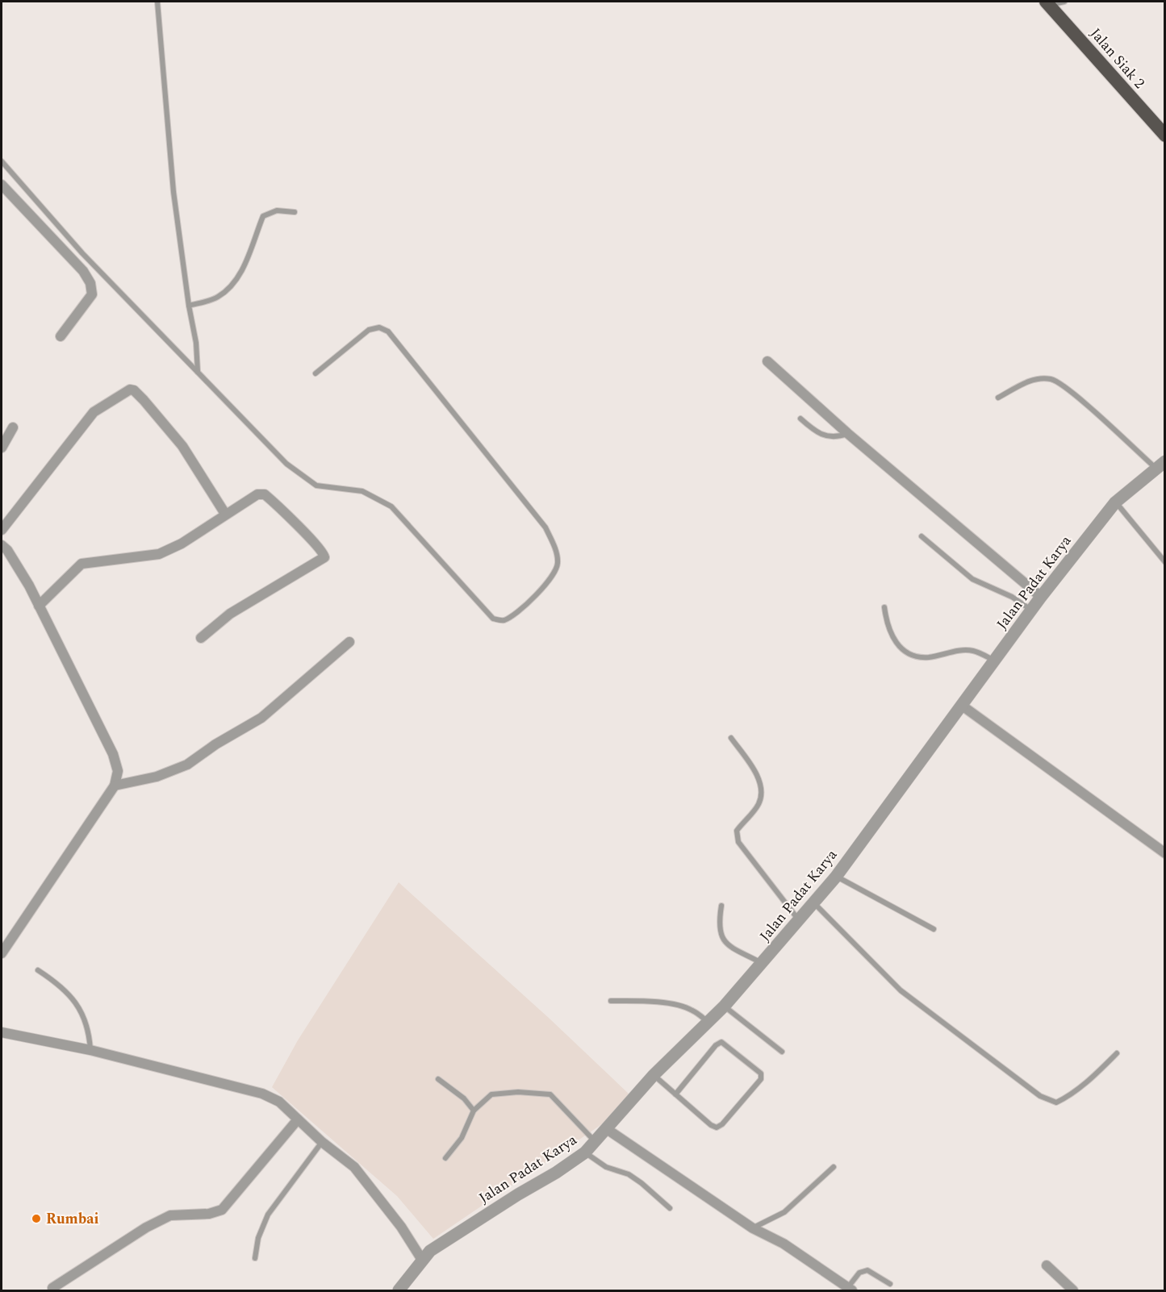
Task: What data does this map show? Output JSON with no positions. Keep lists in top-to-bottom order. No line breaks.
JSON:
{"streets":{"highway":["Jalan Siak 2"],"street":["Jalan Padat Karya"]},"places":["Rumbai"]}
